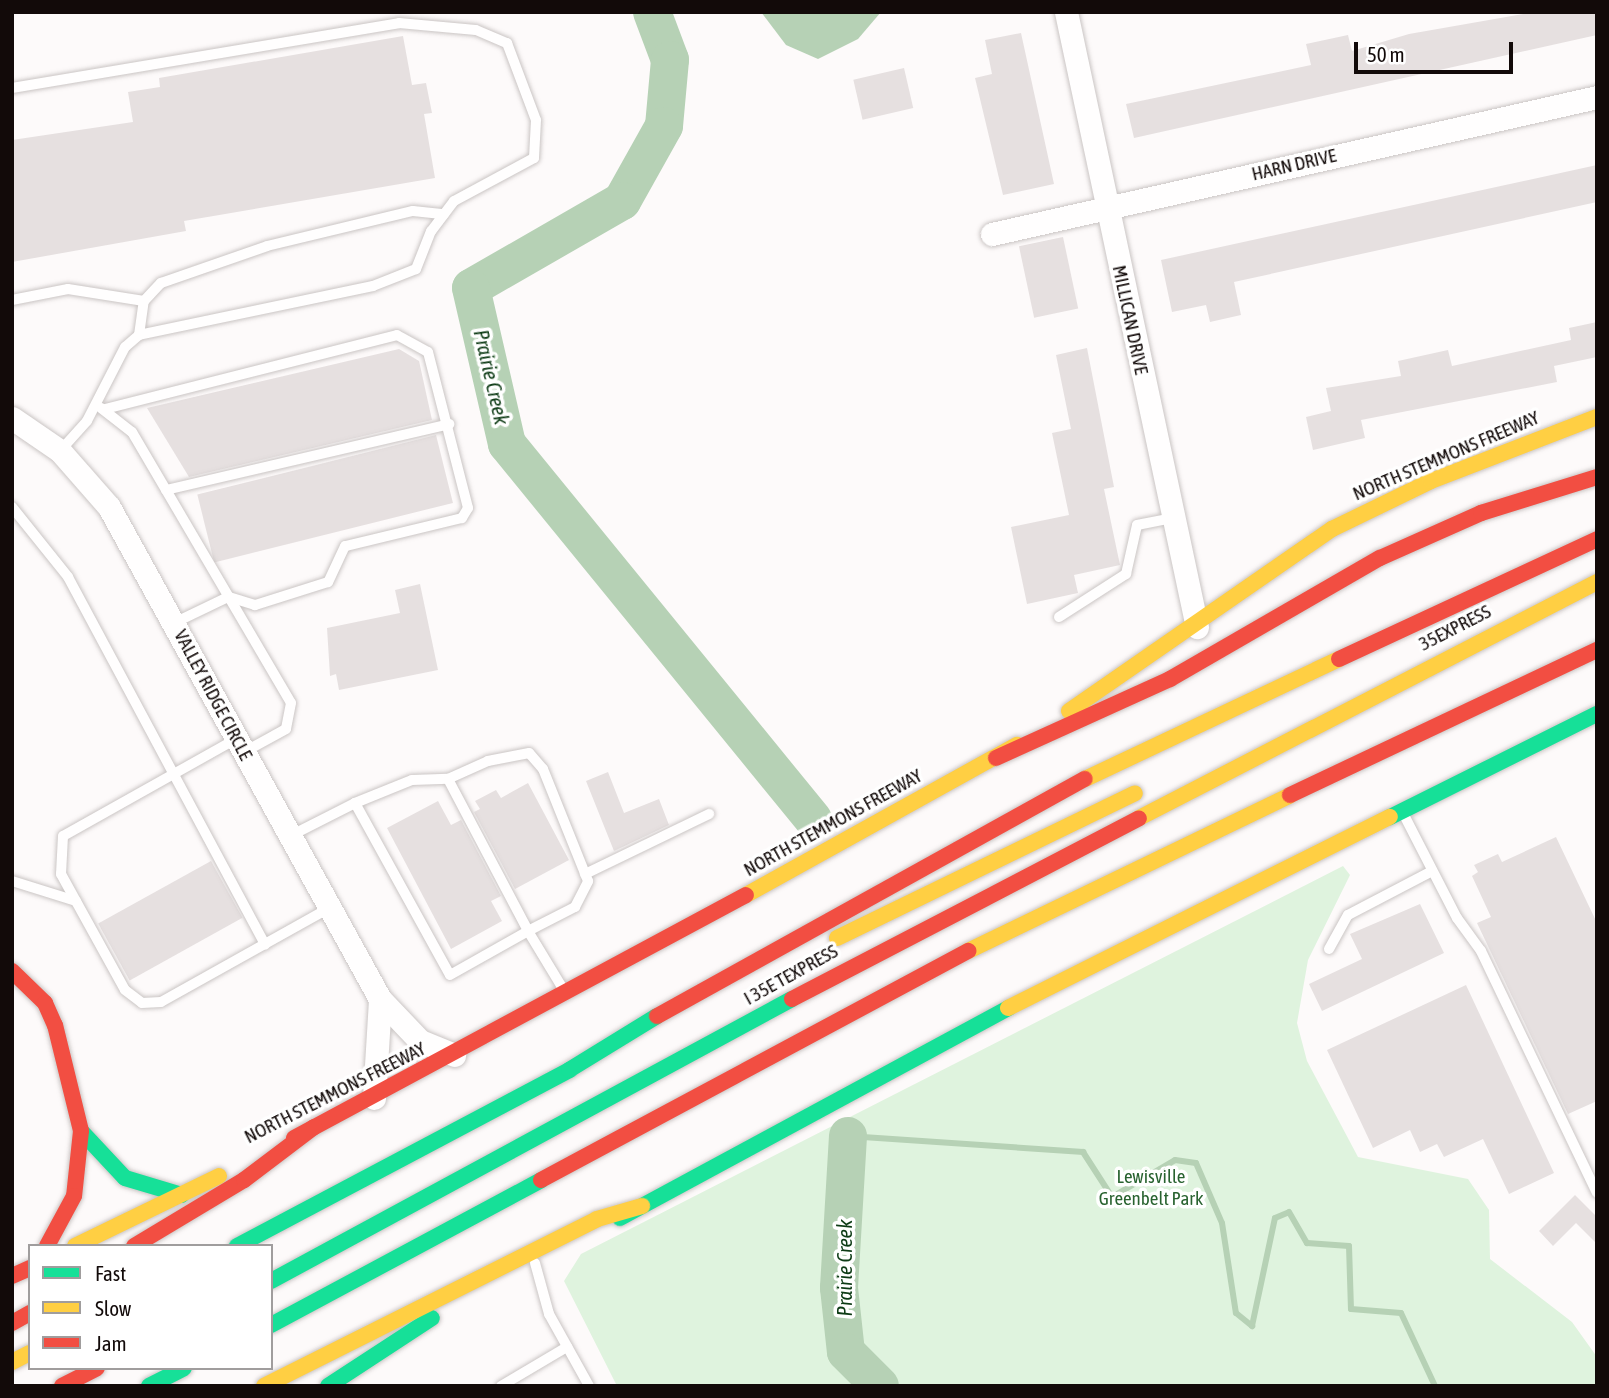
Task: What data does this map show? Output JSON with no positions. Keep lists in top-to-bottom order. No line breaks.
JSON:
{"streets":{"main road":["NORTH STEMMONS FREEWAY","35EXPRESS","I 35E TEXPRESS"],"street":["HARN DRIVE","MILLICAN DRIVE","VALLEY RIDGE CIRCLE"]},"crossings":[["HARN DRIVE","MILLICAN DRIVE"],["MILLICAN DRIVE","NORTH STEMMONS FREEWAY"],["NORTH STEMMONS FREEWAY","VALLEY RIDGE CIRCLE"],["35EXPRESS","I 35E TEXPRESS"]],"water":["Prairie Creek"],"parks":["Lewisville Greenbelt Park"],"legend":["Fast","Slow","Jam"],"scale_bar":"50 m"}
